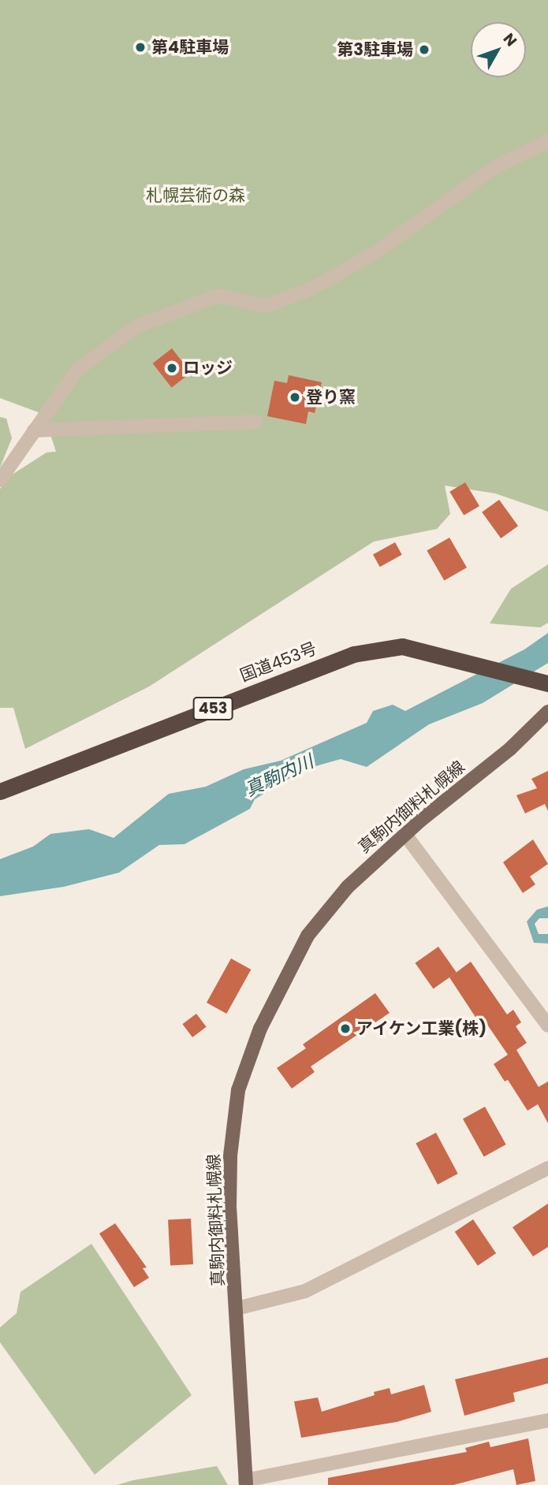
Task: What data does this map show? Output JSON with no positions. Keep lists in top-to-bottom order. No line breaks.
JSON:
{"streets":{"highway":["国道453号","453"],"main road":["真駒内御料札幌線"]},"water":["真駒内川"],"parks":["札幌芸術の森"],"places":["第4駐車場","第3駐車場","ロッジ","登り窯","アイケン工業(株)"],"north":"top right"}
